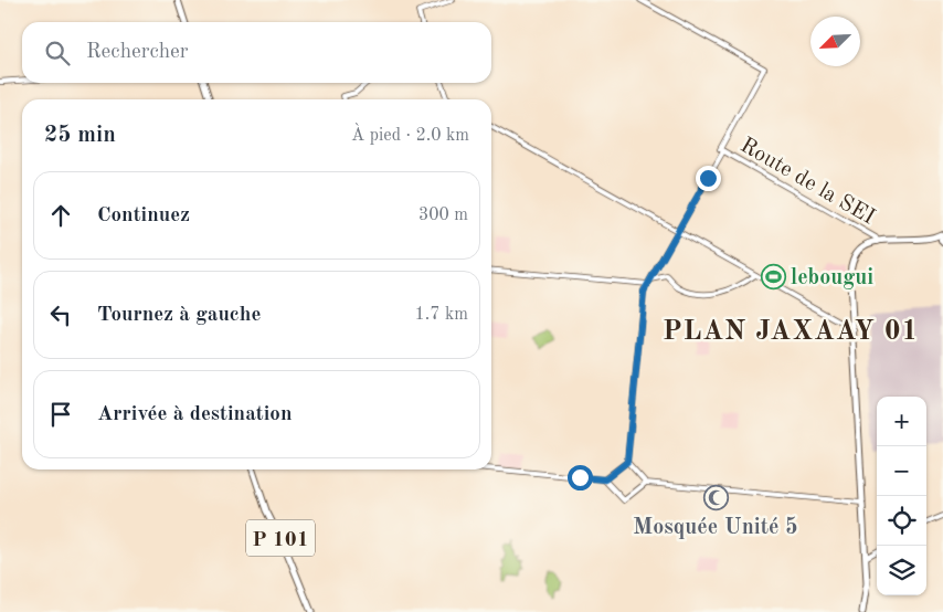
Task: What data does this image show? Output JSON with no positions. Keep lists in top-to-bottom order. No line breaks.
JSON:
{"streets":{"main road":["P 101"],"street":["Route de la SEI"]},"districts":["PLAN JAXAAY 01"],"places":{"sports":["lebougui"],"mosque":["Mosquée Unité 5"]},"north":"bottom left","page":{"search":"Rechercher","heading":["25 min","À pied · 2.0 km"],"list":[["Continuez","300 m"],["Tournez à gauche","1.7 km"],"Arrivée à destination"],"map_buttons":["+","−"]}}
